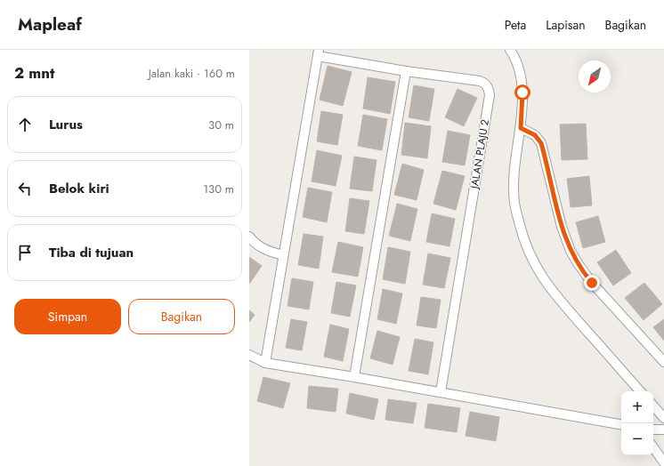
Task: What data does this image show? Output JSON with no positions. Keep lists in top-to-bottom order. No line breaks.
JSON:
{"streets":{"street":["JALAN PLAJU 2"]},"north":"bottom left","page":{"header":"Mapleaf","nav":["Peta","Lapisan","Bagikan"],"heading":["2 mnt","Jalan kaki · 160 m"],"list":[["Lurus","30 m"],["Belok kiri","130 m"],"Tiba di tujuan"],"buttons":["Simpan","Bagikan"],"map_buttons":["+","−"]}}
